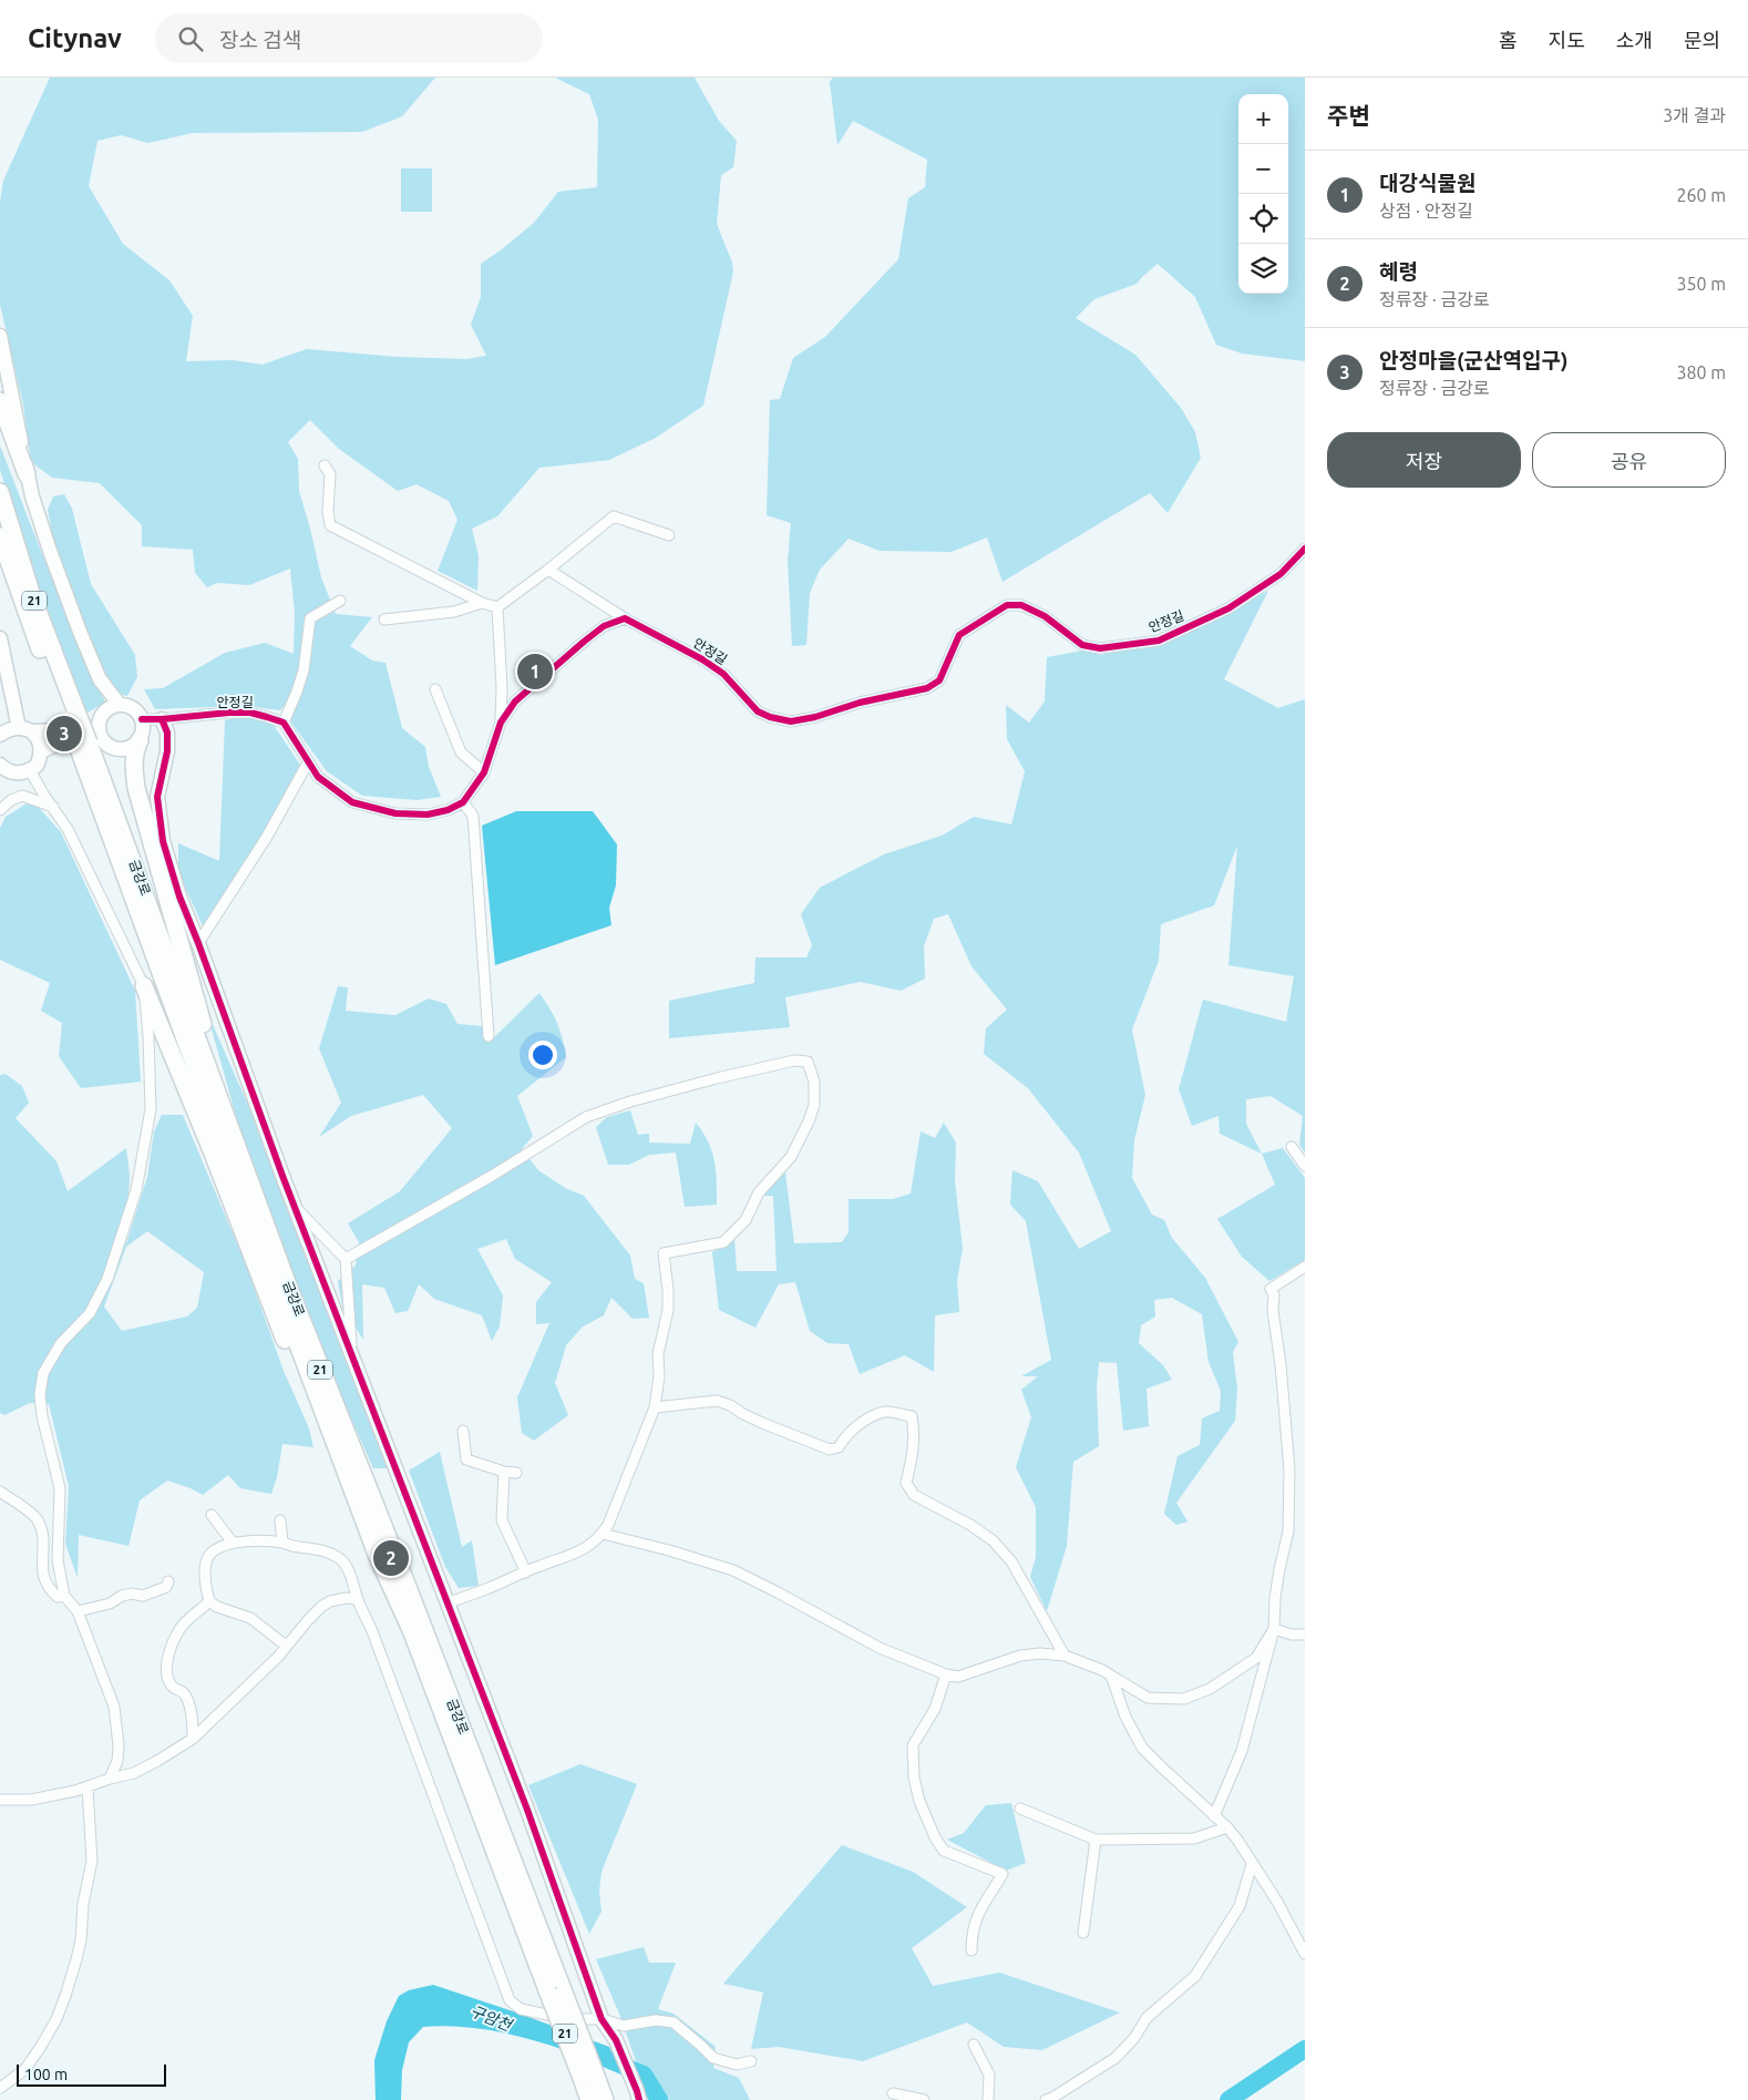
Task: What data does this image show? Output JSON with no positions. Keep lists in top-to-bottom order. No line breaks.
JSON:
{"streets":{"highway":["21","금강로"],"street":["안정길"]},"crossings":[["안정길","금강로"]],"water":["구암천"],"scale_bar":"100 m","page":{"header":"Citynav","search":"장소 검색","nav":["홈","지도","소개","문의"],"heading":["주변","3개 결과"],"map_buttons":["+","−"],"list":[{"mark":"1","name":"대강식물원","note":"상점 · 안정길","value":"260 m"},{"mark":"2","name":"혜령","note":"정류장 · 금강로","value":"350 m"},{"mark":"3","name":"안정마을(군산역입구)","note":"정류장 · 금강로","value":"380 m"}],"buttons":["저장","공유"],"pins":["1","3","2"],"scale":"100 m"}}
